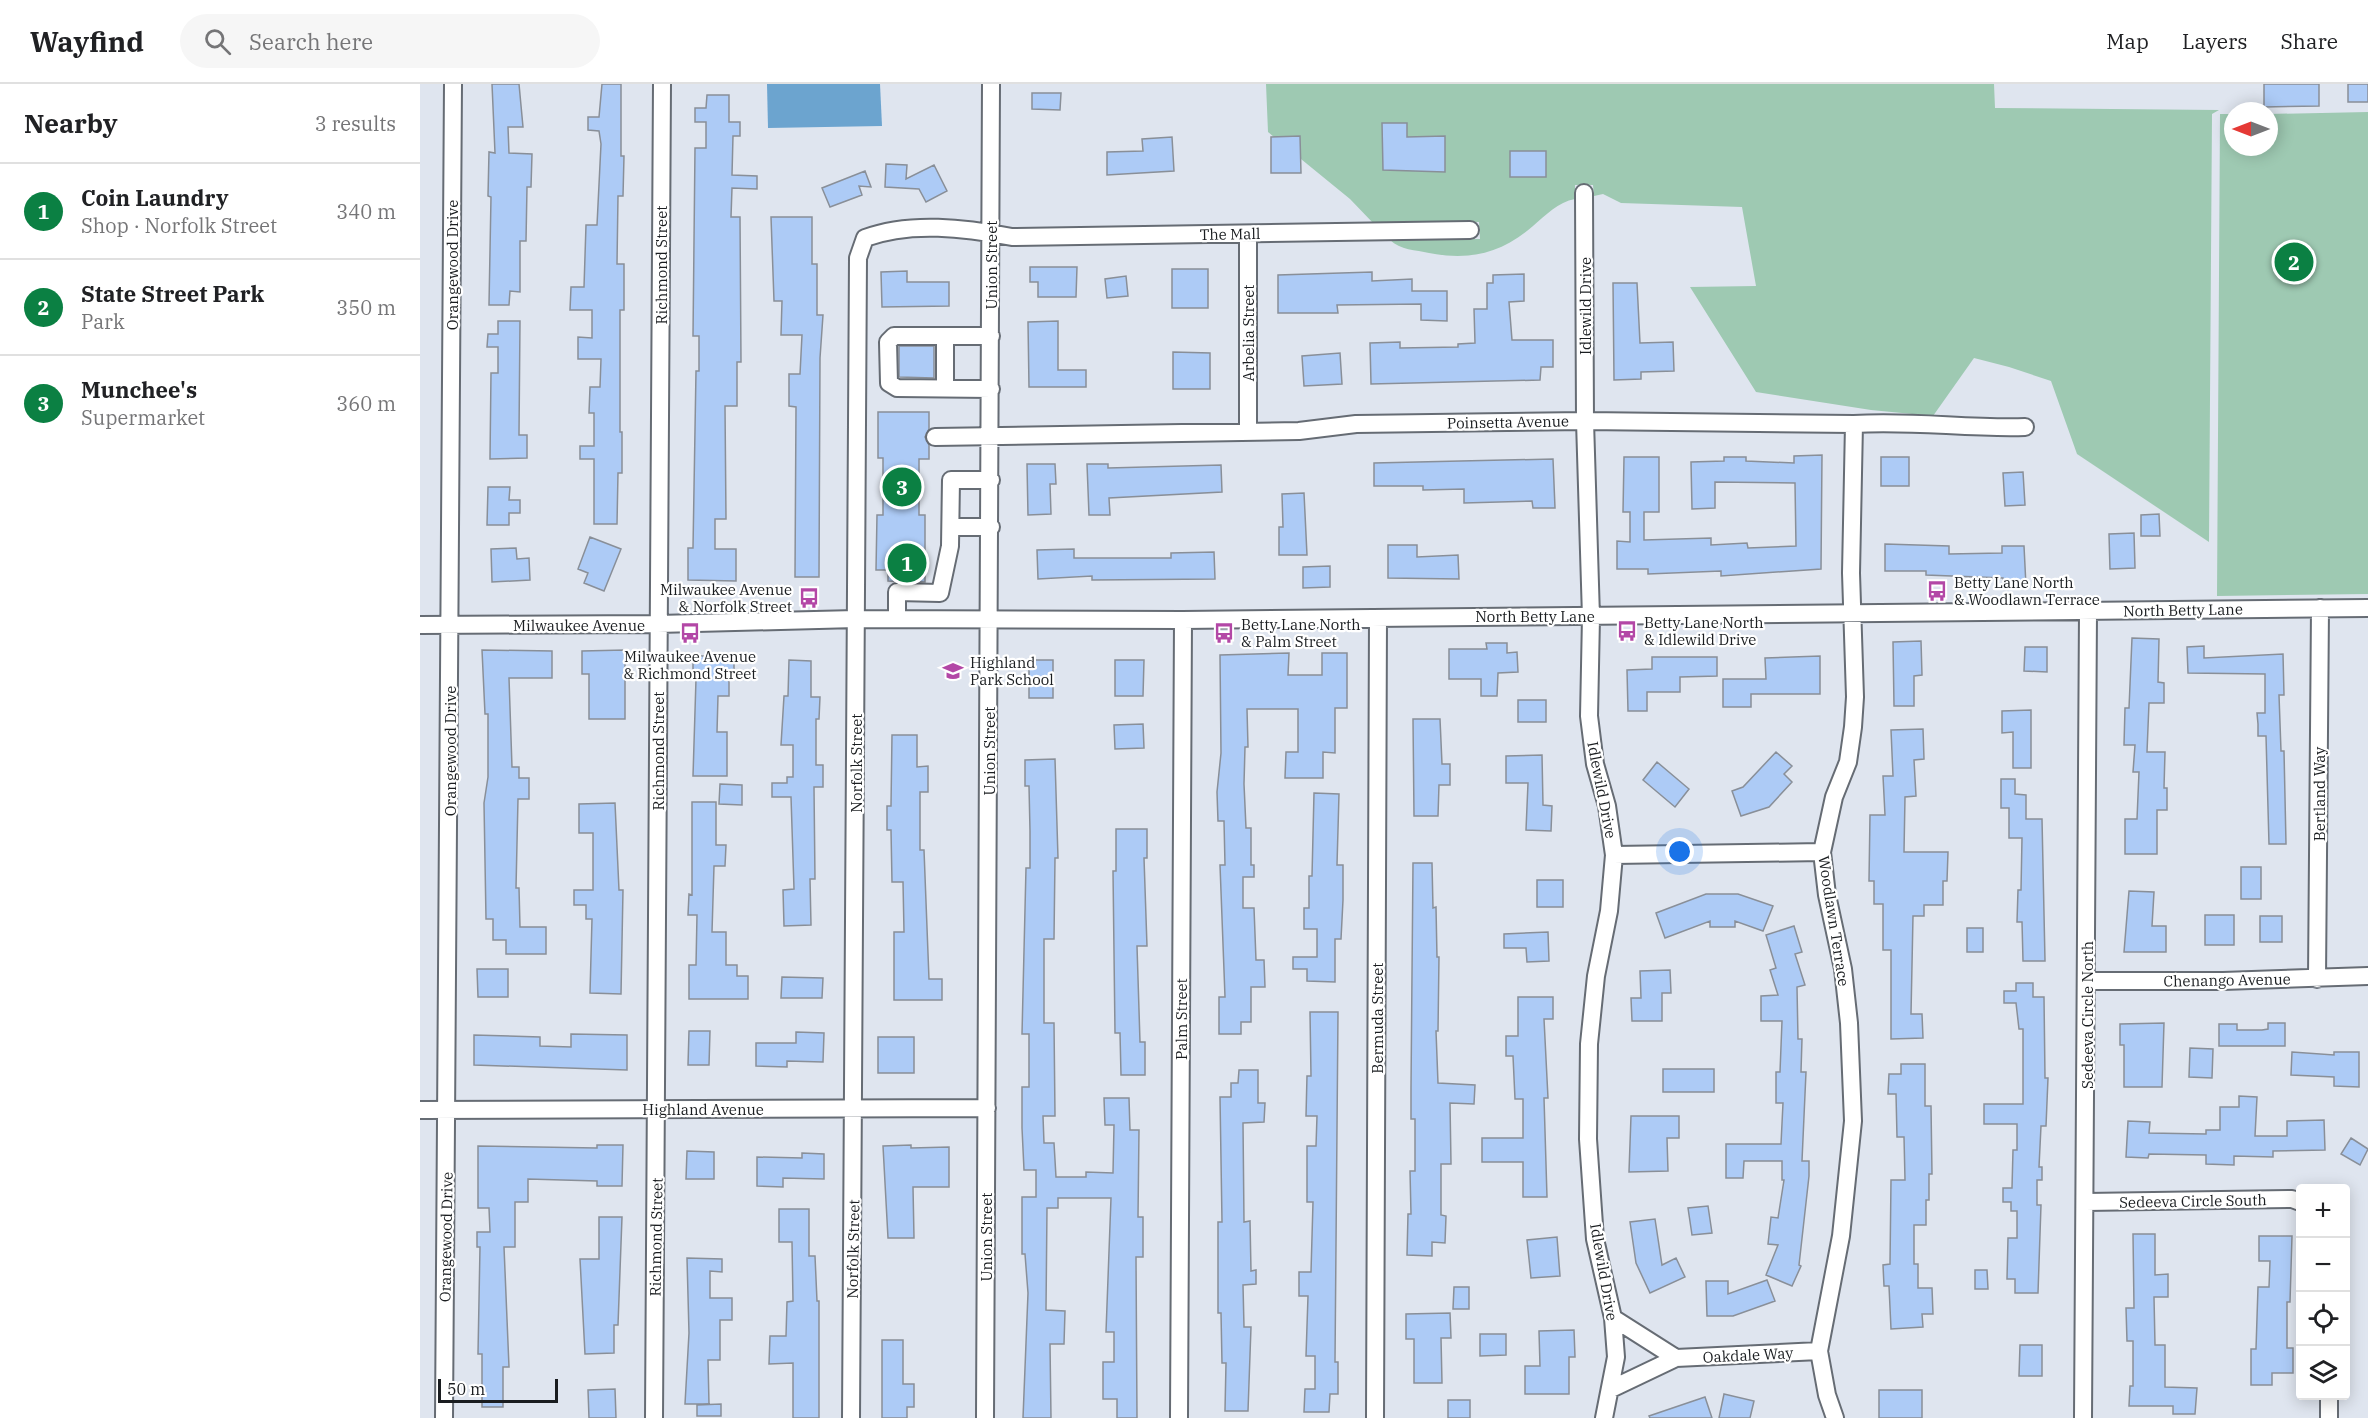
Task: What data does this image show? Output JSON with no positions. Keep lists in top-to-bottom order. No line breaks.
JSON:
{"streets":{"street":["The Mall","Orangewood Drive","Richmond Street","Union Street","Idlewild Drive","Arbelia Street","Poinsetta Avenue","North Betty Lane","Milwaukee Avenue","Norfolk Street","Bertland Way","Woodlawn Terrace","Chenango Avenue","Sedeeva Circle North","Bermuda Street","Palm Street","Highland Avenue","Sedeeva Circle South","Oakdale Way"]},"crossings":[["The Mall","Union Street"],["The Mall","Arbelia Street"],["The Mall","Norfolk Street"],["Orangewood Drive","Milwaukee Avenue"],["Orangewood Drive","Highland Avenue"],["Richmond Street","Milwaukee Avenue"],["Richmond Street","Highland Avenue"],["Union Street","Poinsetta Avenue"],["Union Street","North Betty Lane"],["Union Street","Milwaukee Avenue"],["Union Street","Norfolk Street"],["Union Street","Highland Avenue"],["Idlewild Drive","Poinsetta Avenue"],["Idlewild Drive","North Betty Lane"],["Idlewild Drive","Oakdale Way"],["Arbelia Street","Poinsetta Avenue"],["Poinsetta Avenue","Woodlawn Terrace"],["North Betty Lane","Milwaukee Avenue"],["North Betty Lane","Bertland Way"],["North Betty Lane","Woodlawn Terrace"],["North Betty Lane","Sedeeva Circle North"],["North Betty Lane","Bermuda Street"],["North Betty Lane","Palm Street"],["Milwaukee Avenue","Norfolk Street"],["Norfolk Street","Highland Avenue"],["Bertland Way","Chenango Avenue"],["Woodlawn Terrace","Oakdale Way"],["Chenango Avenue","Sedeeva Circle North"],["Sedeeva Circle North","Sedeeva Circle South"]],"places":{"bus stop":["Betty Lane North & Woodlawn Terrace","Milwaukee Avenue & Norfolk Street","Betty Lane North & Idlewild Drive","Milwaukee Avenue & Richmond Street","Betty Lane North & Palm Street"],"school or university":["Highland Park School"]},"scale_bar":"50 m","north":"left","page":{"header":"Wayfind","search":"Search here","nav":["Map","Layers","Share"],"heading":["Nearby","3 results"],"list":[{"mark":"1","name":"Coin Laundry","note":"Shop · Norfolk Street","value":"340 m"},{"mark":"2","name":"State Street Park","note":"Park","value":"350 m"},{"mark":"3","name":"Munchee's","note":"Supermarket","value":"360 m"}],"pins":["2","3","1"],"map_buttons":["+","−"],"scale":"50 m"}}
